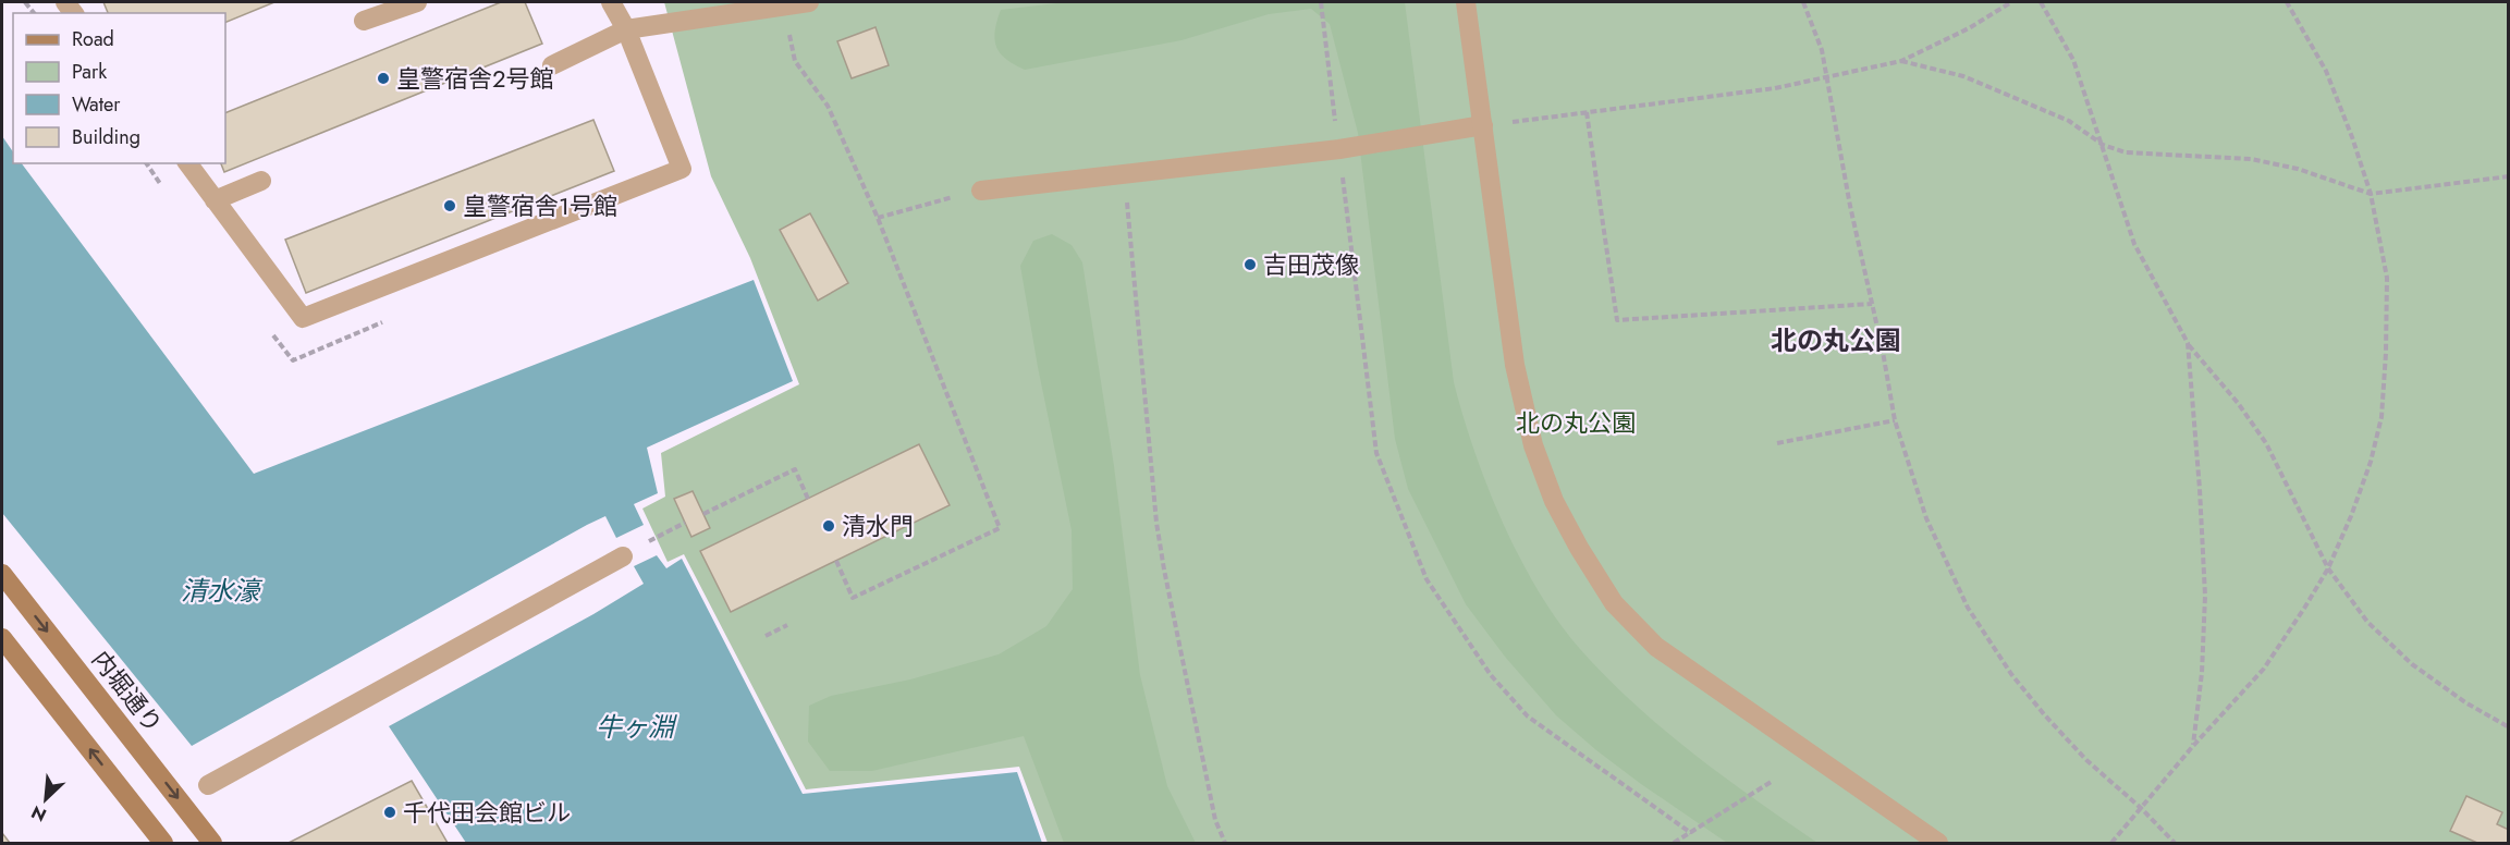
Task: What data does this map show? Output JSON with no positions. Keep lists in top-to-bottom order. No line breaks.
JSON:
{"streets":{"main road":["内堀通り"]},"districts":["北の丸公園"],"water":["清水濠","牛ヶ淵"],"parks":["北の丸公園"],"places":["皇警宿舎2号館","皇警宿舎1号館","吉田茂像","清水門","千代田会館ビル"],"legend":["Road","Park","Water","Building"],"north":"bottom left"}
